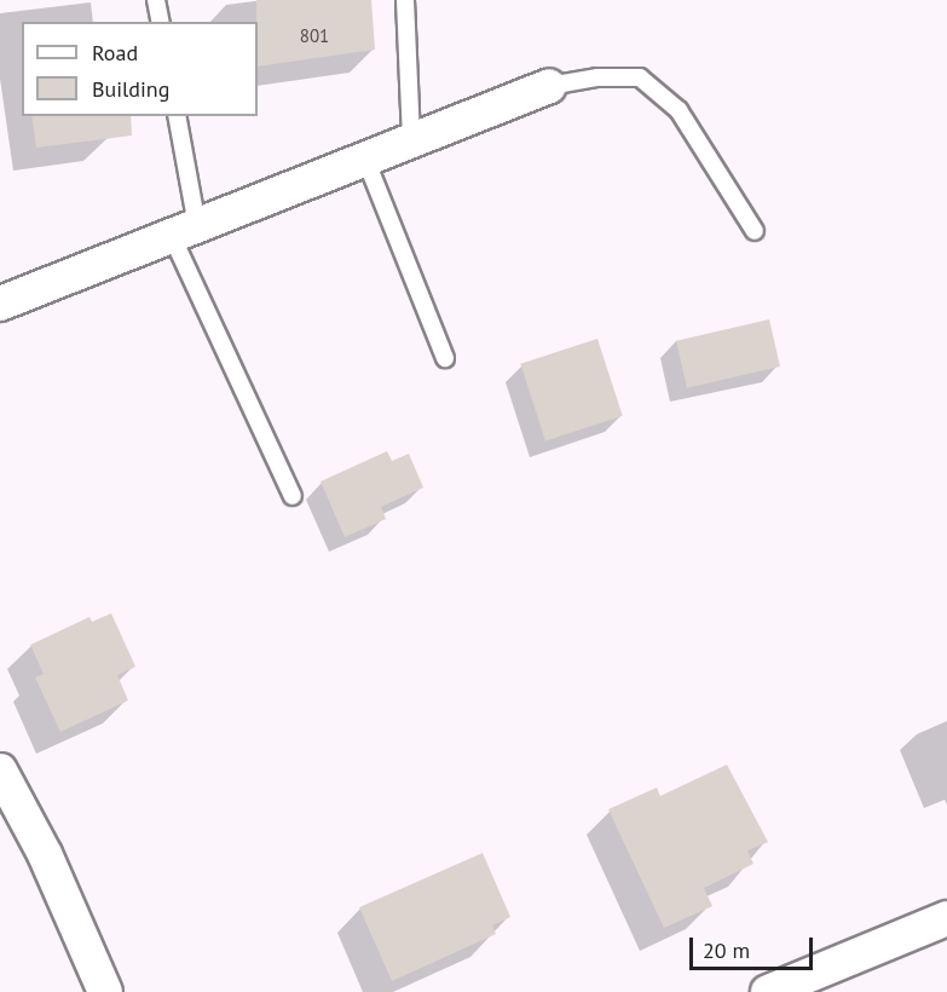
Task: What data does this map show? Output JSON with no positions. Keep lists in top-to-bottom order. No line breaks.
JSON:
{"house_numbers":["801"],"legend":["Road","Building"],"scale_bar":"20 m"}
